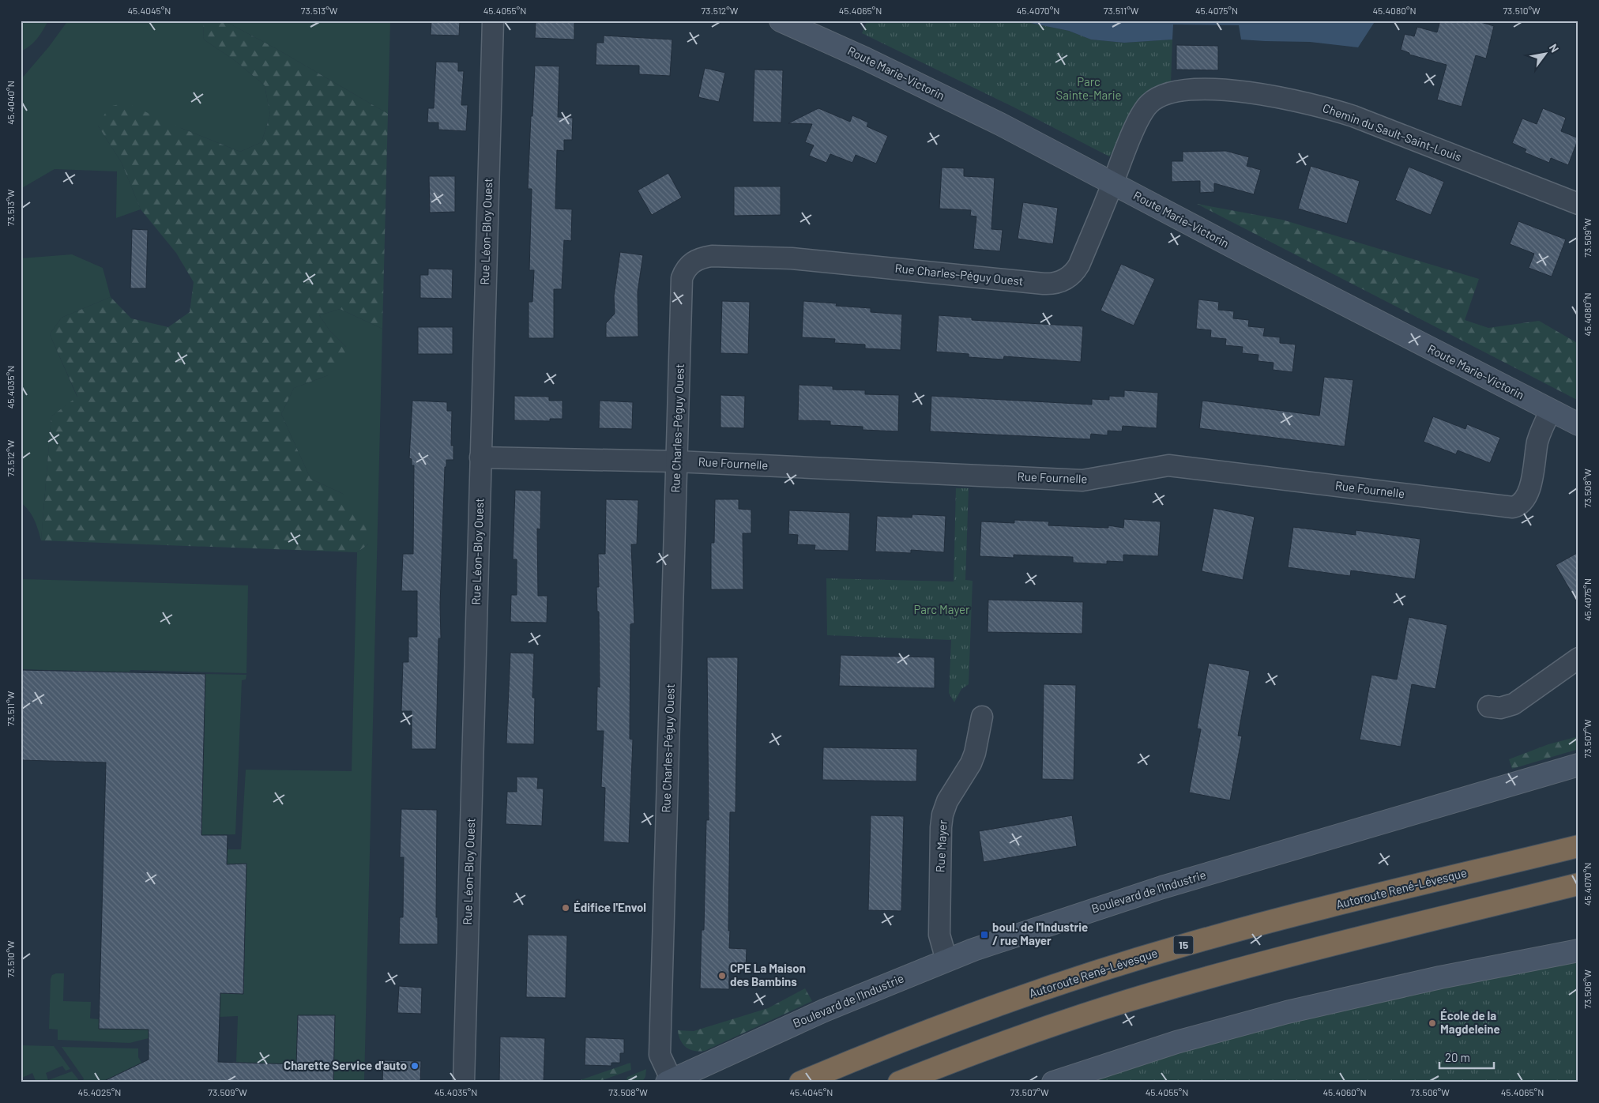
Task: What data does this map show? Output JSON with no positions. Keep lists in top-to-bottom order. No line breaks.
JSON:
{"streets":{"highway":["Autoroute René-Lévesque","15"],"street":["Route Marie-Victorin","Chemin du Sault-Saint-Louis","Rue Léon-Bloy Ouest","Rue Charles-Péguy Ouest","Rue Fournelle","Rue Mayer","Boulevard de l'Industrie"]},"crossings":[["Route Marie-Victorin","Chemin du Sault-Saint-Louis"],["Route Marie-Victorin","Rue Charles-Péguy Ouest"],["Route Marie-Victorin","Rue Fournelle"],["Chemin du Sault-Saint-Louis","Rue Charles-Péguy Ouest"],["Rue Léon-Bloy Ouest","Rue Fournelle"],["Rue Charles-Péguy Ouest","Rue Fournelle"],["Rue Charles-Péguy Ouest","Boulevard de l'Industrie"],["Rue Mayer","Boulevard de l'Industrie"]],"parks":["Parc Sainte-Marie","Parc Mayer"],"places":{"other":["Édifice l'Envol","CPE La Maison des Bambins","École de la Magdeleine","Charette Service d'auto"],"transit":["boul. de l'Industrie / rue Mayer"]},"scale_bar":"20 m","north":"top right","coordinates":["45.4045°N","73.513°W","45.4055°N","73.512°W","45.4065°N","45.4070°N","73.511°W","45.4075°N","45.4080°N","73.510°W","45.4040°N","73.509°W","45.4035°N","73.508°W","73.507°W","73.506°W","45.4025°N","45.4060°N"]}
